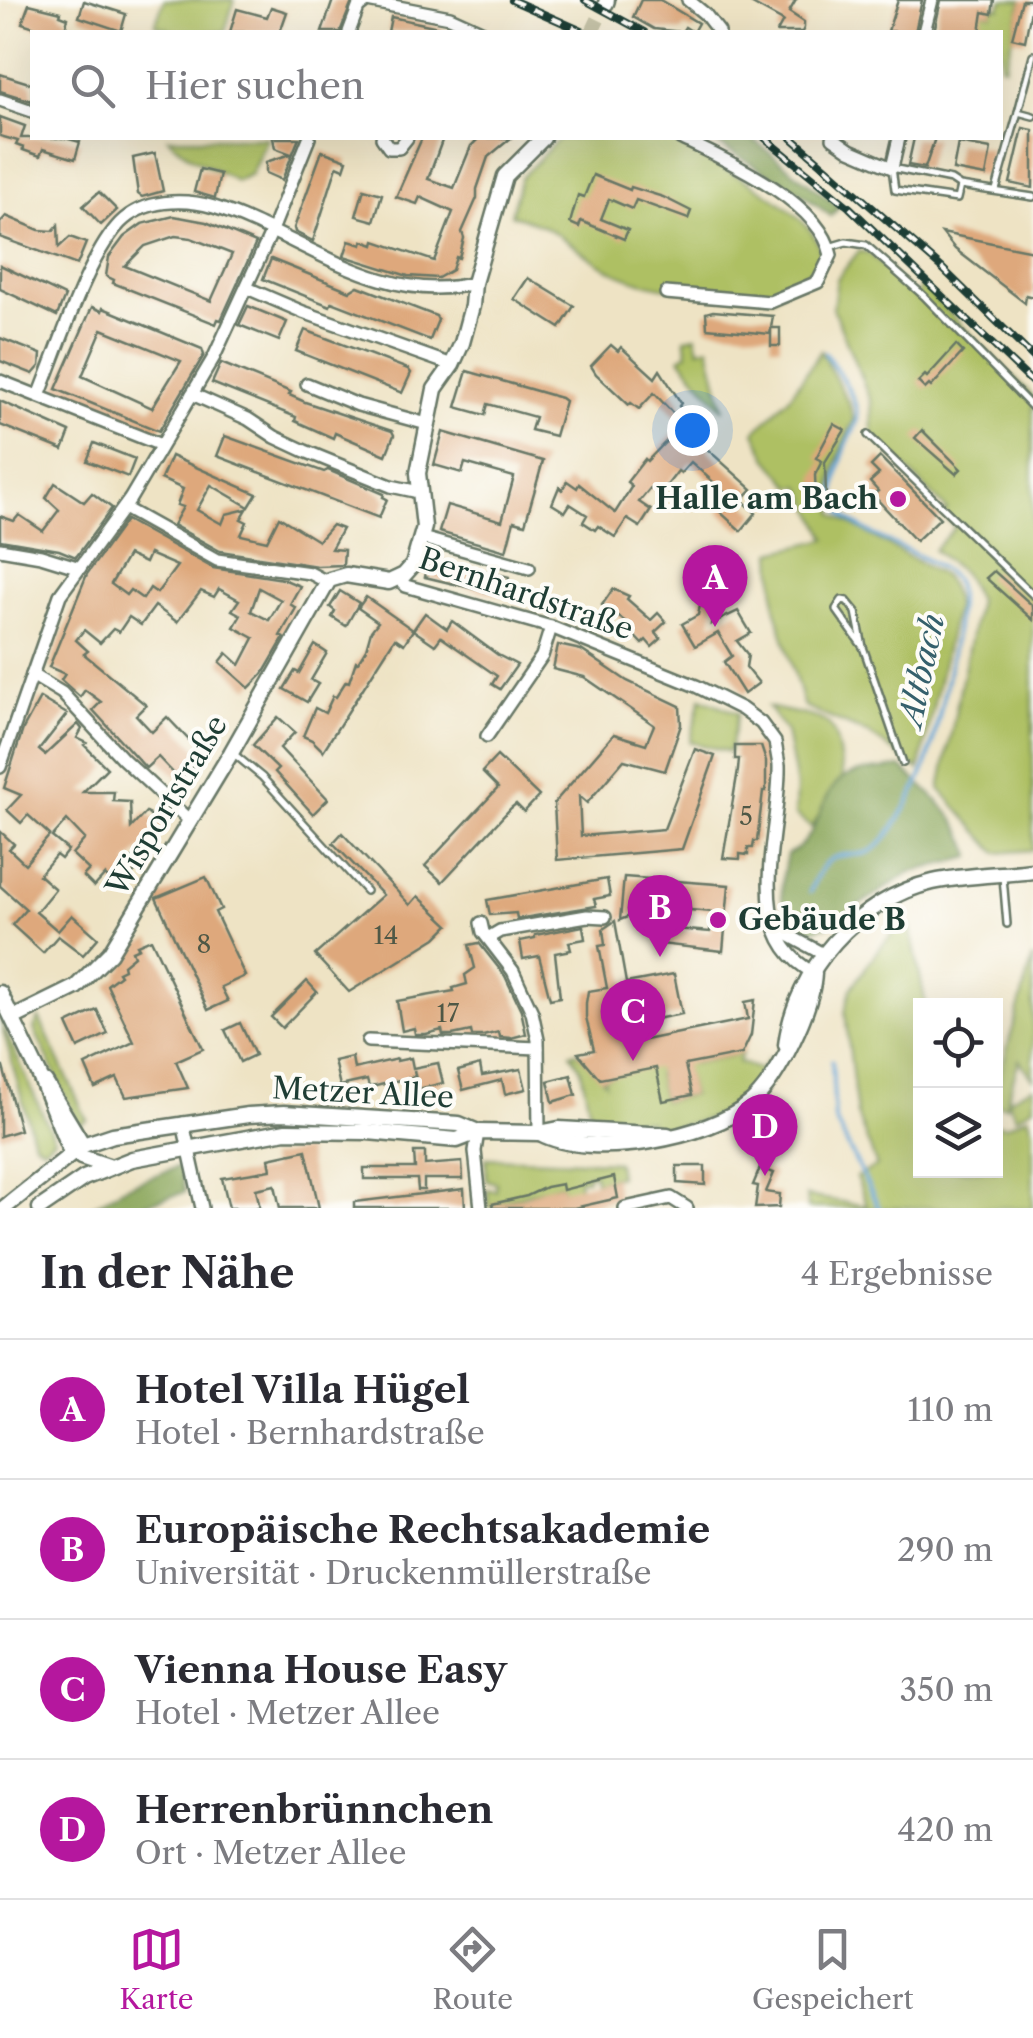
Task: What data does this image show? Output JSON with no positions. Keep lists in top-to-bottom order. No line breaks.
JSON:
{"streets":{"street":["Bernhardstraße","Wisportstraße","Metzer Allee"]},"crossings":[["Bernhardstraße","Wisportstraße"]],"water":["Altbach"],"places":["Halle am Bach","Gebäude B"],"house_numbers":["5","14","8","17"],"page":{"search":"Hier suchen","pins":["A","B","C","D"],"heading":["In der Nähe","4 Ergebnisse"],"list":[{"mark":"A","name":"Hotel Villa Hügel","note":"Hotel · Bernhardstraße","value":"110 m"},{"mark":"B","name":"Europäische Rechtsakademie","note":"Universität · Druckenmüllerstraße","value":"290 m"},{"mark":"C","name":"Vienna House Easy","note":"Hotel · Metzer Allee","value":"350 m"},{"mark":"D","name":"Herrenbrünnchen","note":"Ort · Metzer Allee","value":"420 m"}],"nav":["Karte","Route","Gespeichert"]}}
